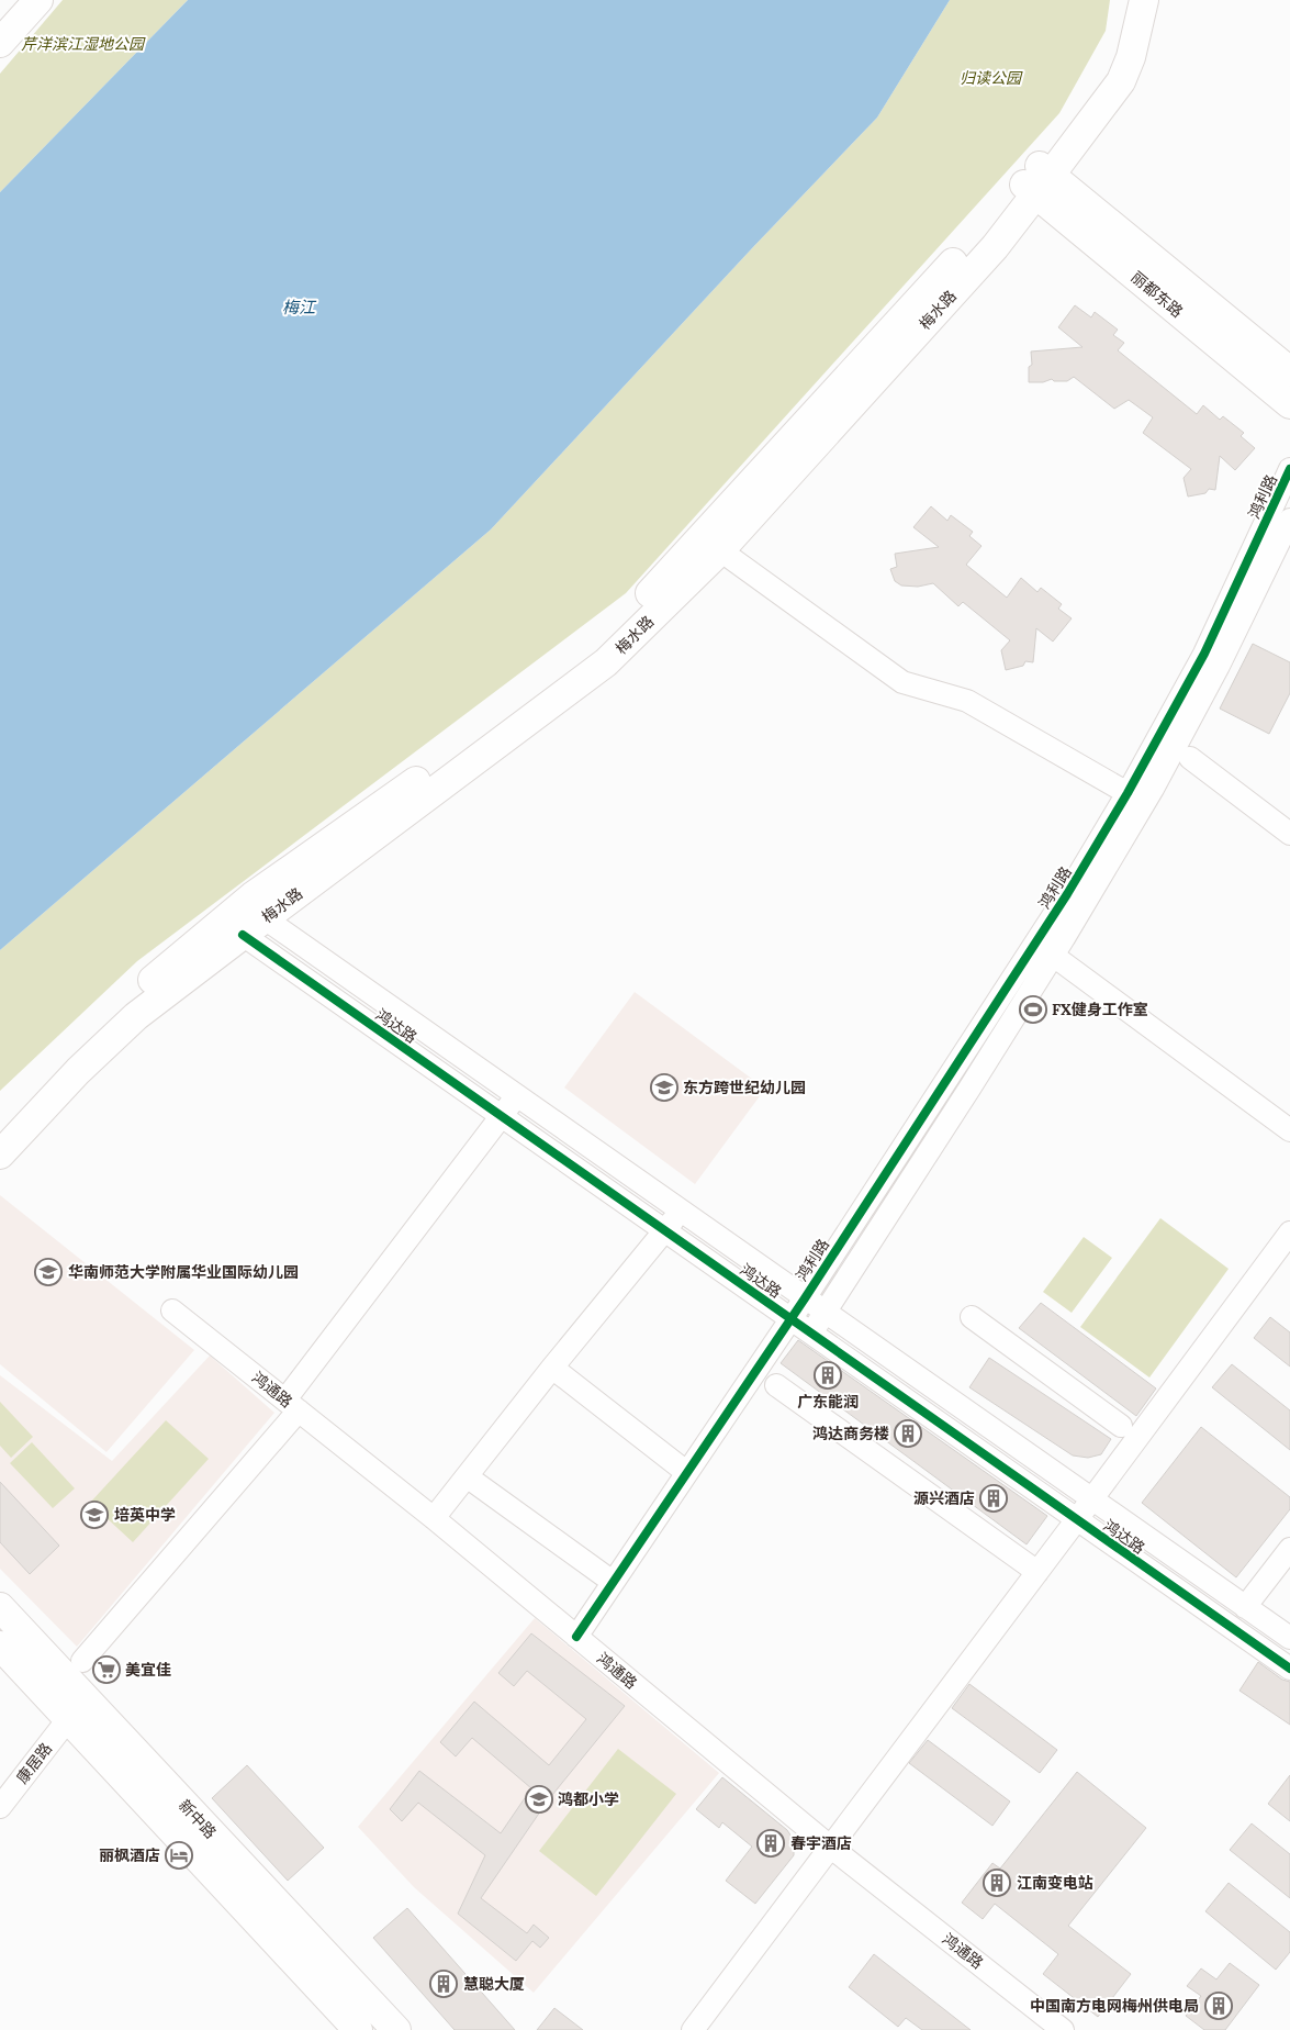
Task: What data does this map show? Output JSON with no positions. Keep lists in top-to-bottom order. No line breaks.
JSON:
{"streets":{"main road":["丽都东路","梅水路","新中路"],"street":["鸿利路","鸿达路","鸿通路","康居路"]},"crossings":[["丽都东路","梅水路"],["梅水路","鸿达路"],["鸿利路","鸿达路"],["鸿利路","鸿通路"],["康居路","新中路"]],"water":["梅江"],"parks":["芹洋滨江湿地公园","归读公园"],"places":{"sports":["FX健身工作室"],"school or university":["东方跨世纪幼儿园","华南师范大学附属华业国际幼儿园","培英中学","鸿都小学"],"building":["广东能润","鸿达商务楼","源兴酒店","春宇酒店","江南变电站","慧聪大厦","中国南方电网梅州供电局"],"supermarket":["美宜佳"],"hotel":["丽枫酒店"]}}
